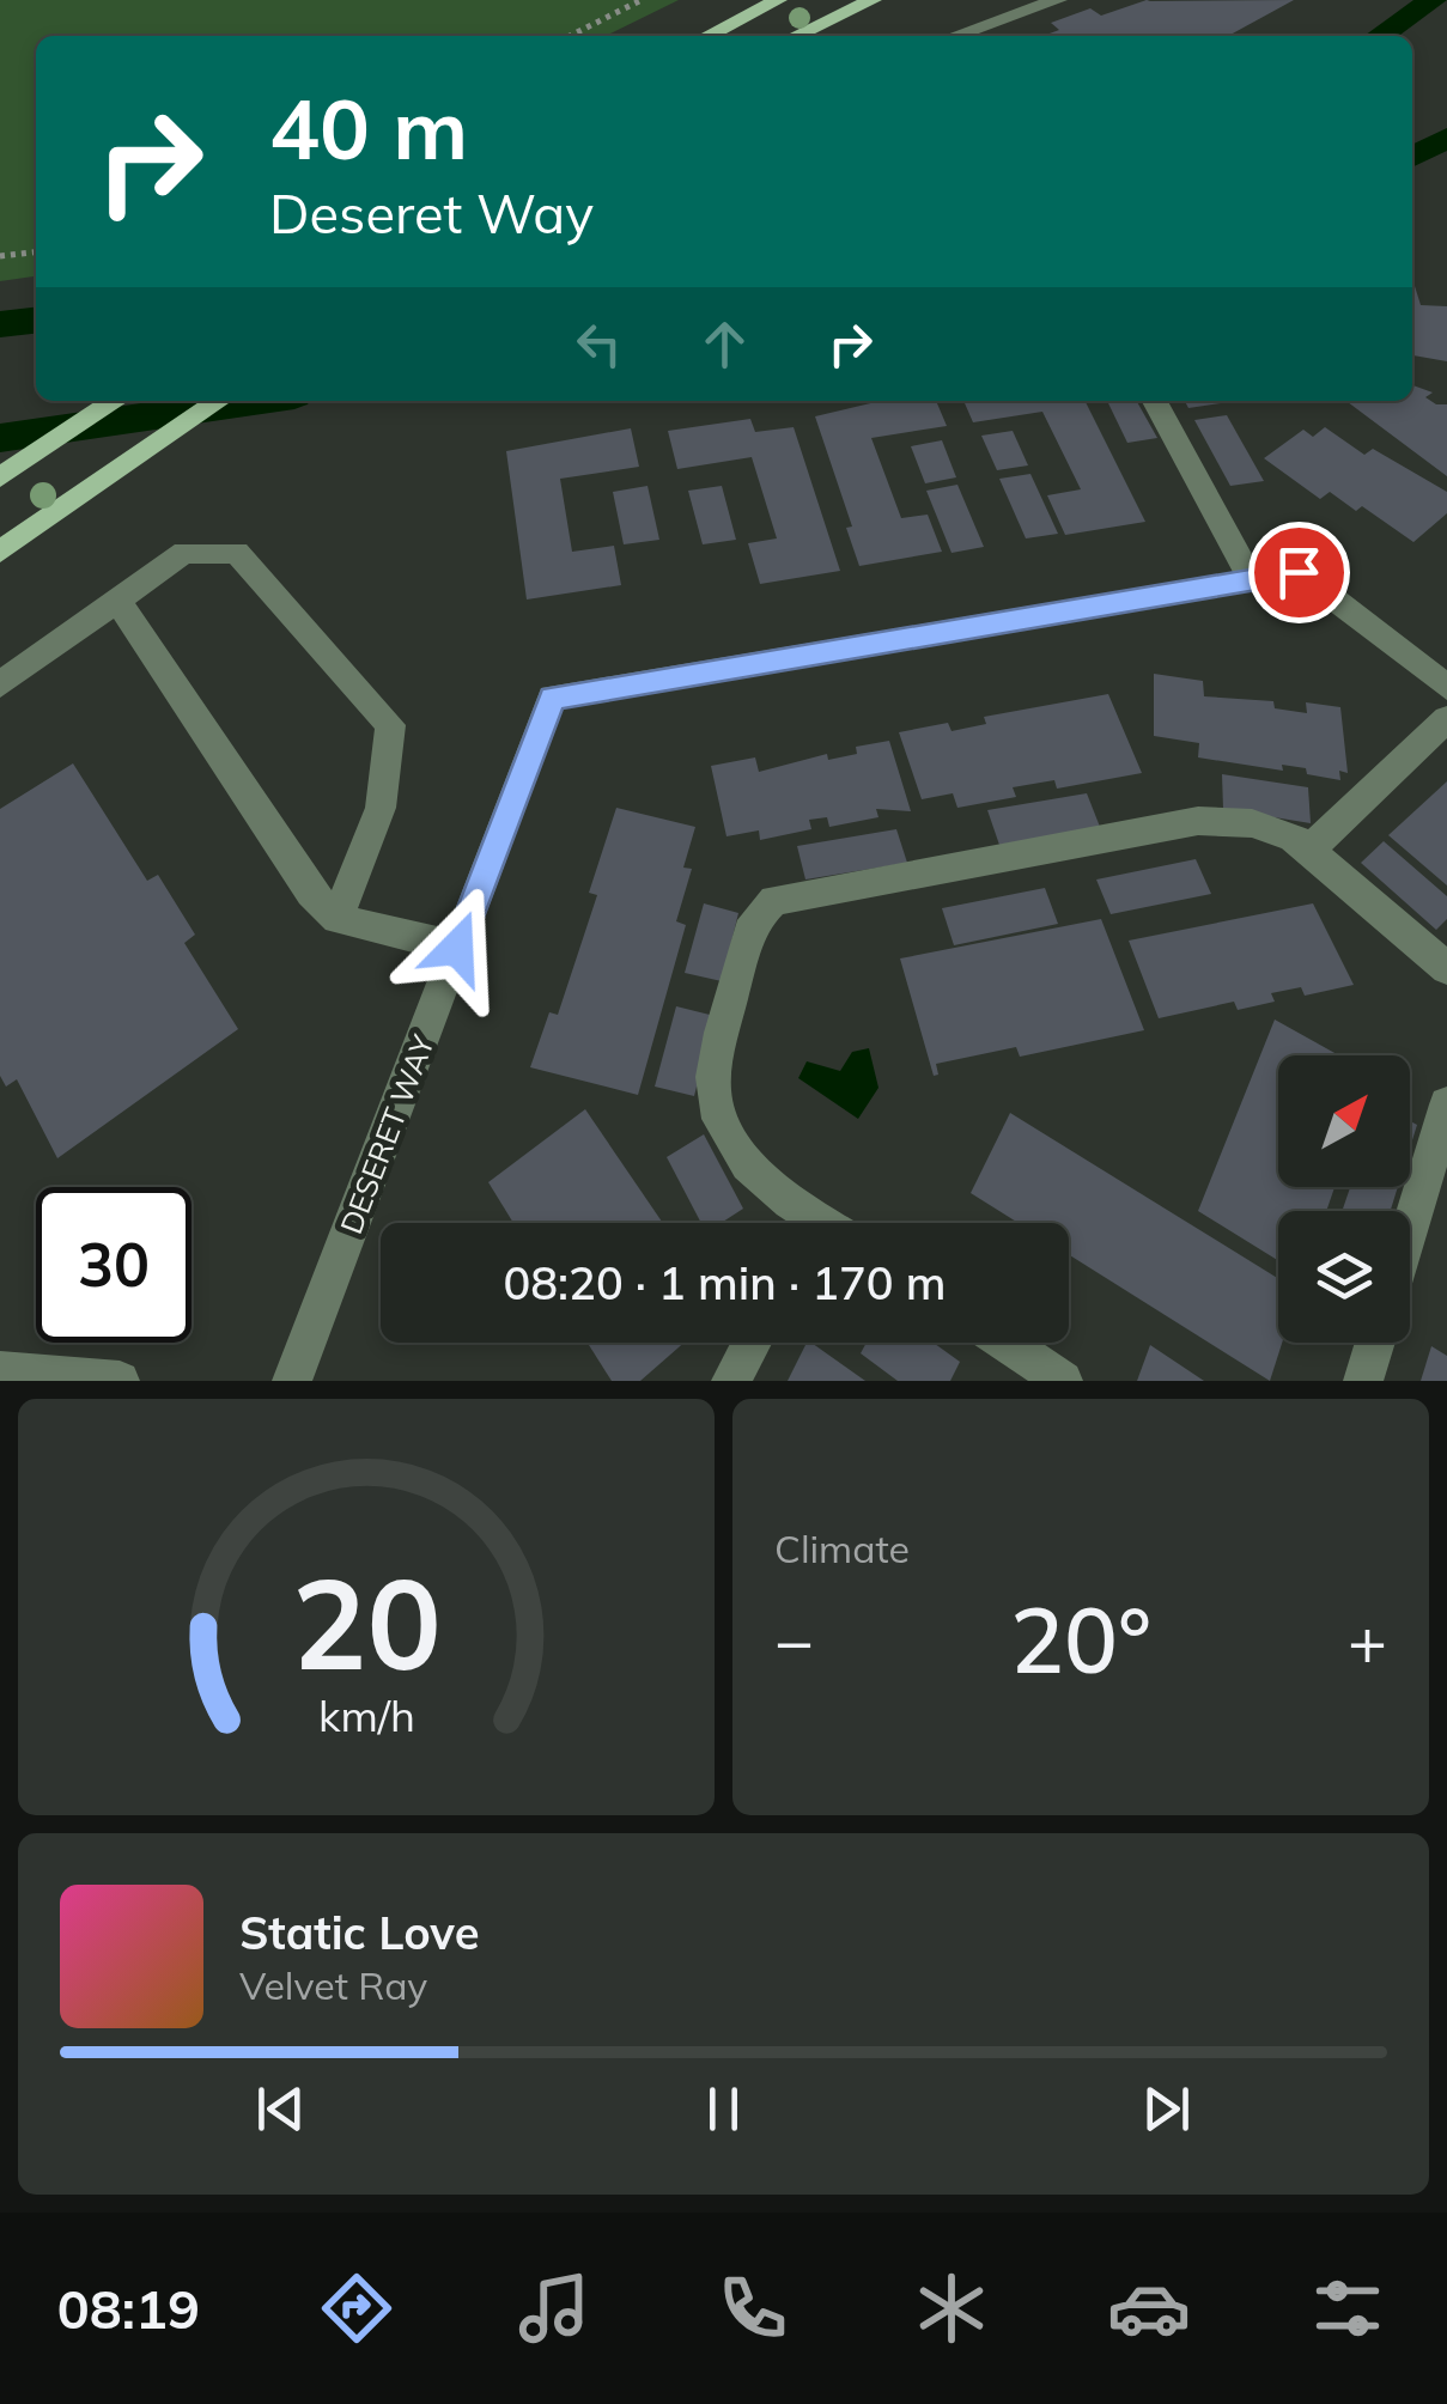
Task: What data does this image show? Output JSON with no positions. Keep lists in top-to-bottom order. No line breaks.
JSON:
{"streets":{"street":["DESERET WAY"]},"north":"top right","page":{"turn":["40 m","Deseret Way"],"limit":"30","trip":"08:20 · 1 min · 170 m","tile":"Climate","heat":["−","20°","+"],"song":["Static Love","Velvet Ray"],"tabs":"08:19","gauge":["20","km/h"]}}
